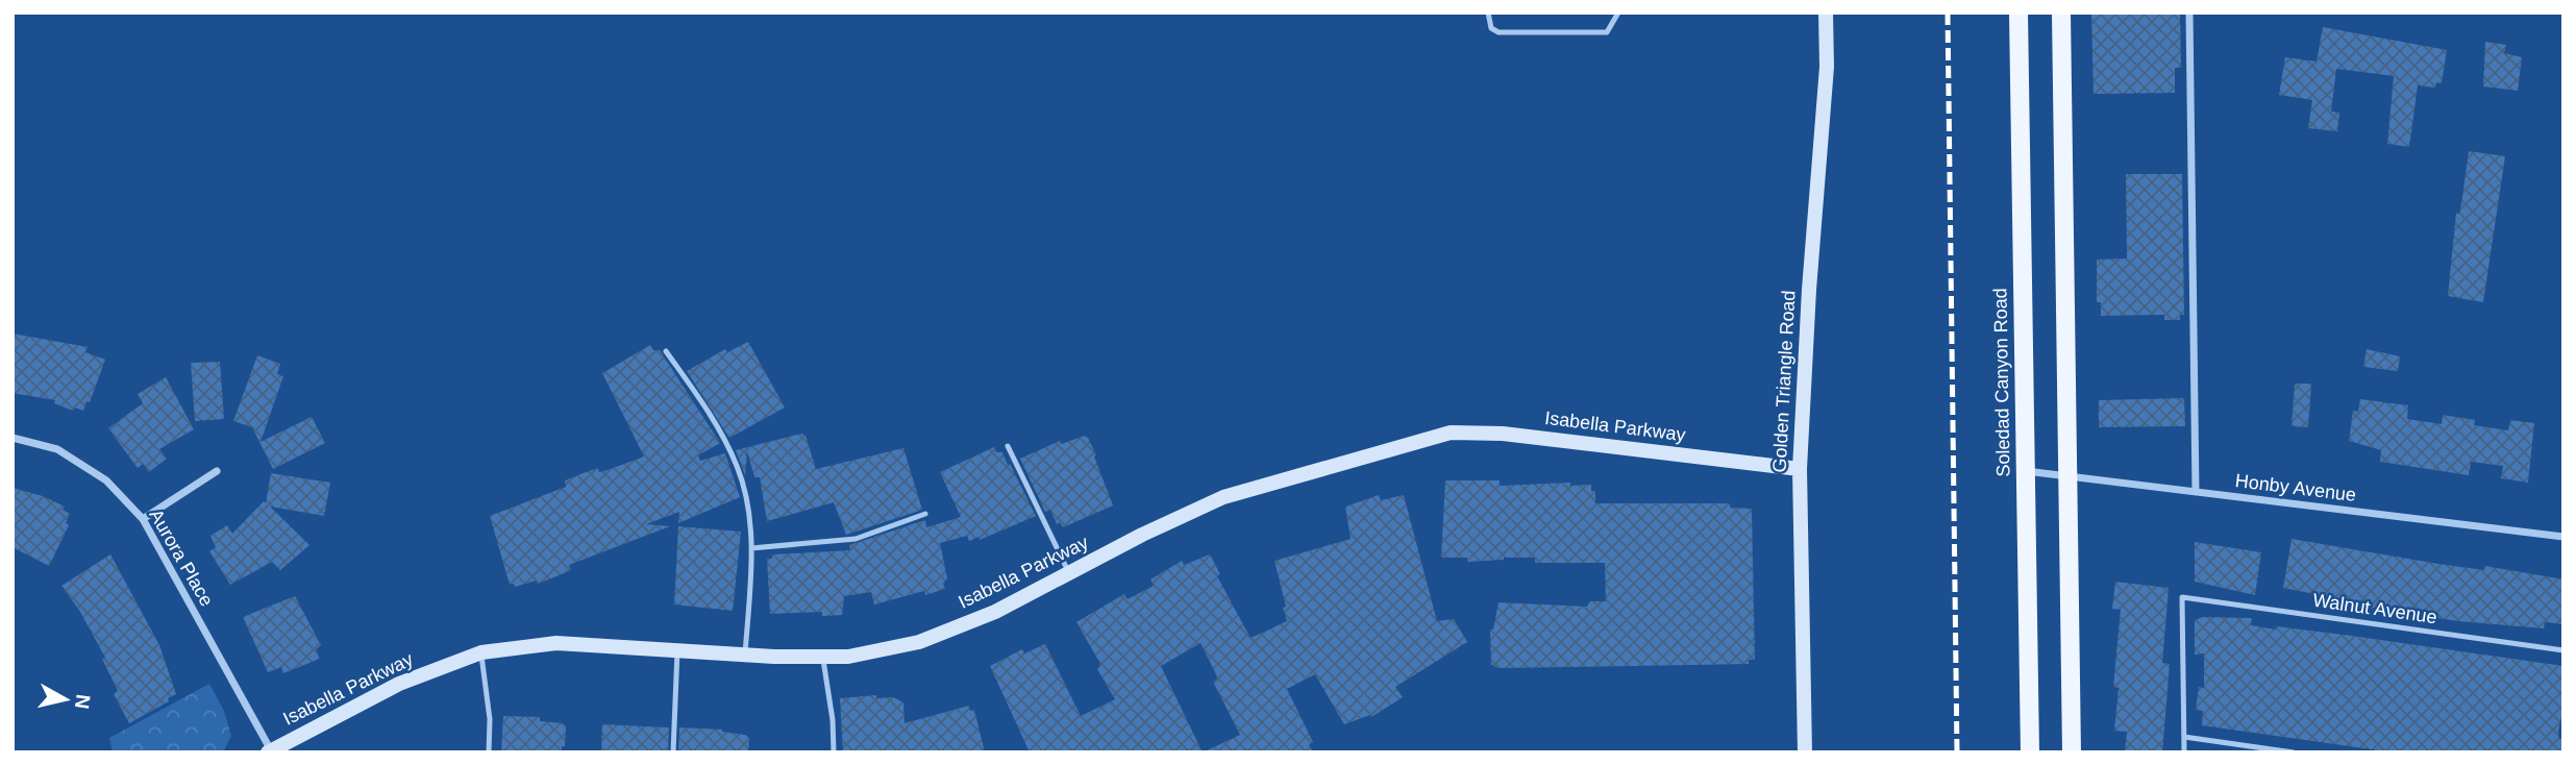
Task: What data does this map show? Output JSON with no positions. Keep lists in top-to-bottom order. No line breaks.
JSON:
{"streets":{"main road":["Soledad Canyon Road"],"street":["Golden Triangle Road","Isabella Parkway","Honby Avenue","Aurora Place"],"lane":["Walnut Avenue"]},"crossings":[["Golden Triangle Road","Isabella Parkway"],["Soledad Canyon Road","Honby Avenue"],["Isabella Parkway","Aurora Place"]],"north":"right"}
